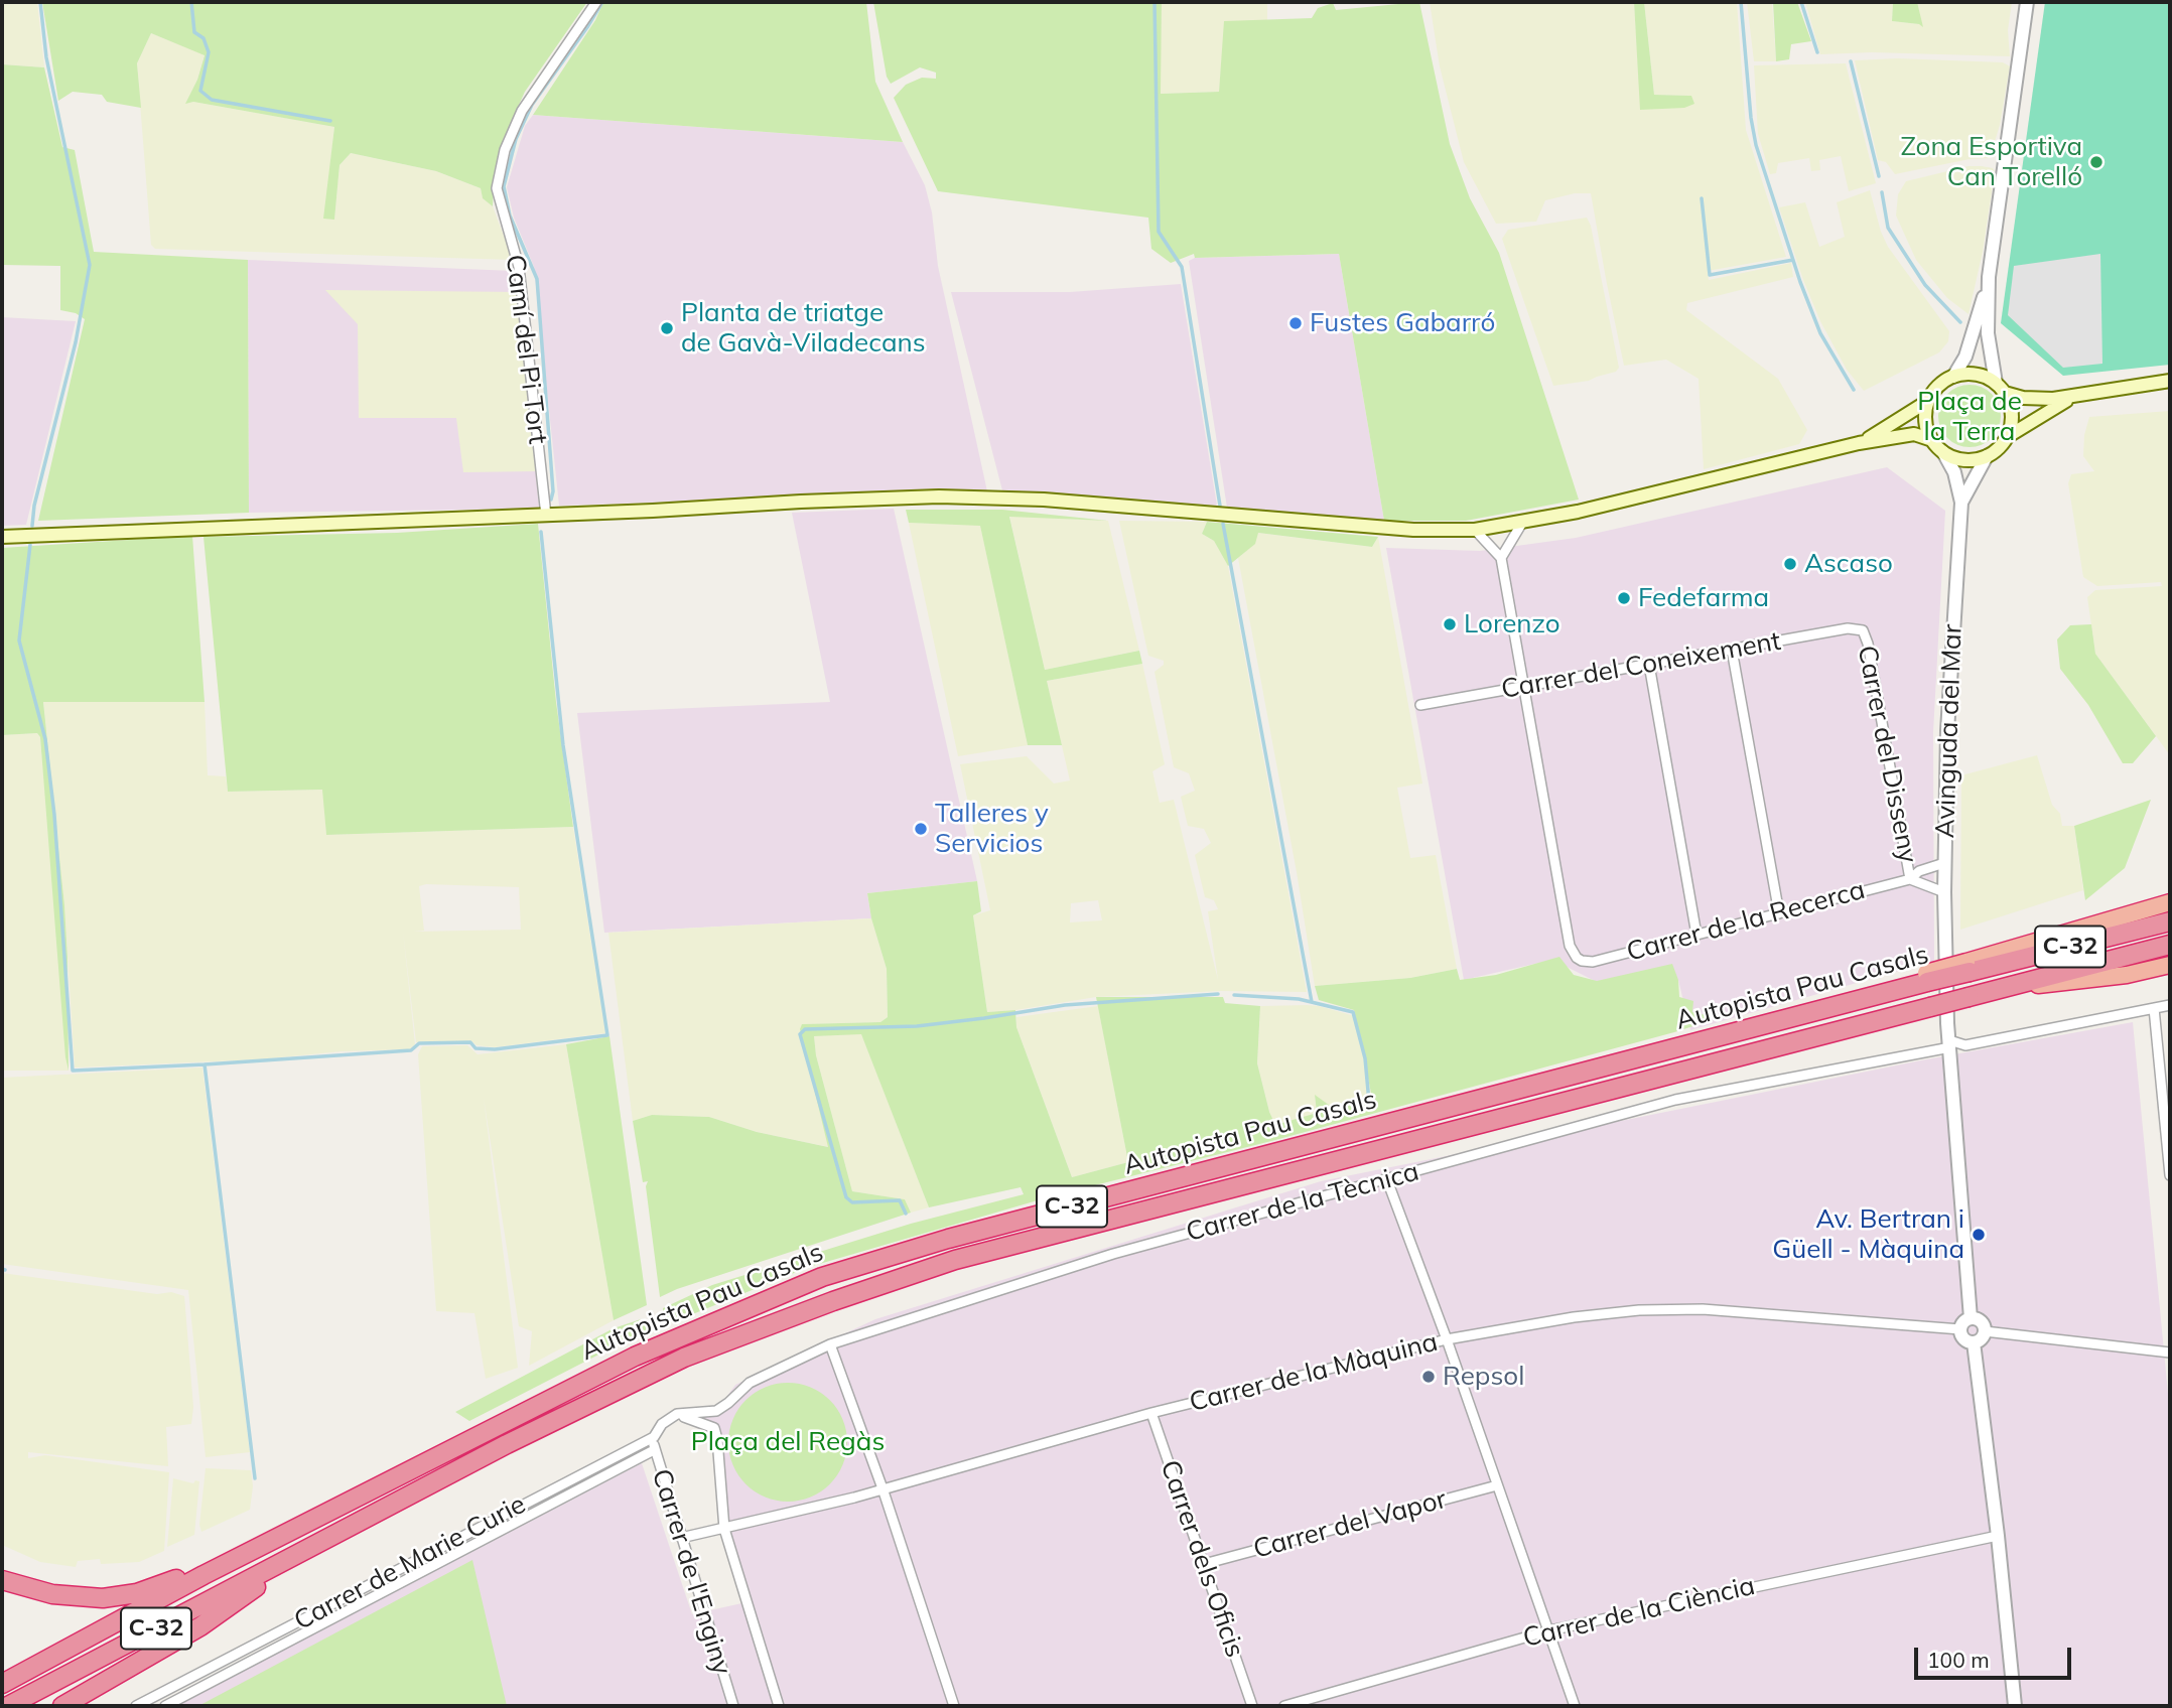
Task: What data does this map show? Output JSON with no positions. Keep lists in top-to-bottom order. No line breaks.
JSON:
{"streets":{"highway":["C-32","Autopista Pau Casals"],"street":["Camí del Pi Tort","Carrer del Coneixement","Avinguda del Mar","Carrer del Disseny","Carrer de la Recerca","Carrer de la Tècnica","Carrer de la Màquina","Carrer del Vapor","Carrer dels Oficis","Carrer de Marie Curie","Carrer de l'Enginy","Carrer de la Ciència"]},"crossings":[["Carrer del Coneixement","Carrer del Disseny"],["Carrer del Coneixement","Carrer de la Recerca"],["Avinguda del Mar","Carrer de la Recerca"],["Avinguda del Mar","Carrer de la Tècnica"],["Avinguda del Mar","Carrer de la Màquina"],["Carrer del Disseny","Carrer de la Recerca"],["Carrer de la Tècnica","Carrer de Marie Curie"],["Carrer de la Tècnica","Carrer de l'Enginy"],["Carrer de la Màquina","Carrer dels Oficis"],["Carrer de la Màquina","Carrer de l'Enginy"],["Carrer del Vapor","Carrer dels Oficis"],["Carrer de Marie Curie","Carrer de l'Enginy"]],"parks":["Plaça de la Terra","Plaça del Regàs"],"places":["Zona Esportiva Can Torelló","Fustes Gabarró","Planta de triatge de Gavà-Viladecans","Ascaso","Fedefarma","Lorenzo","Talleres y Servicios","Av. Bertran i Güell - Màquina","Repsol"],"scale_bar":"100 m"}
